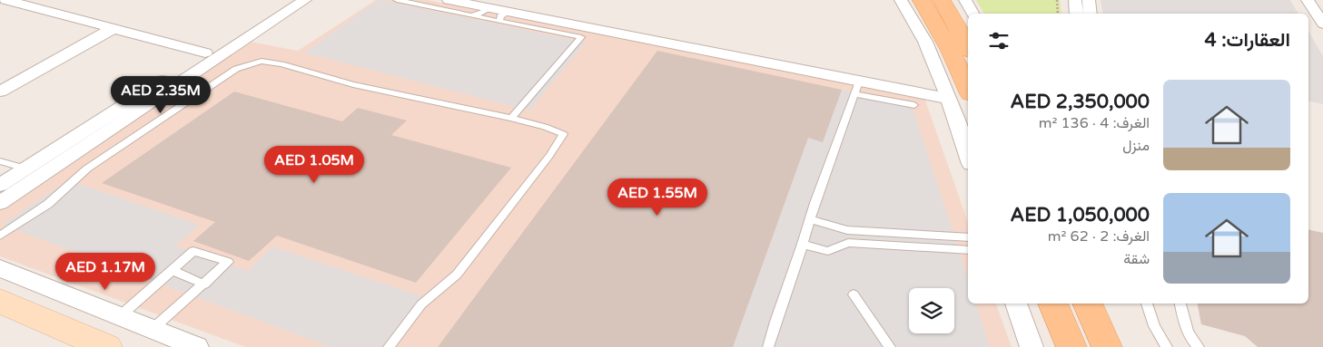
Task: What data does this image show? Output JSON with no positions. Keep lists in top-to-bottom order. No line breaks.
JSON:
{"page":{"heading":"العقارات: 4","list":[{"name":"AED 2,350,000","note":"الغرف: 4 · 136 m² · منزل"},{"name":"AED 1,050,000","note":"الغرف: 2 · 62 m² · شقة"}],"price":["AED 2.35M","AED 1.05M","AED 1.55M","AED 1.17M"]}}
